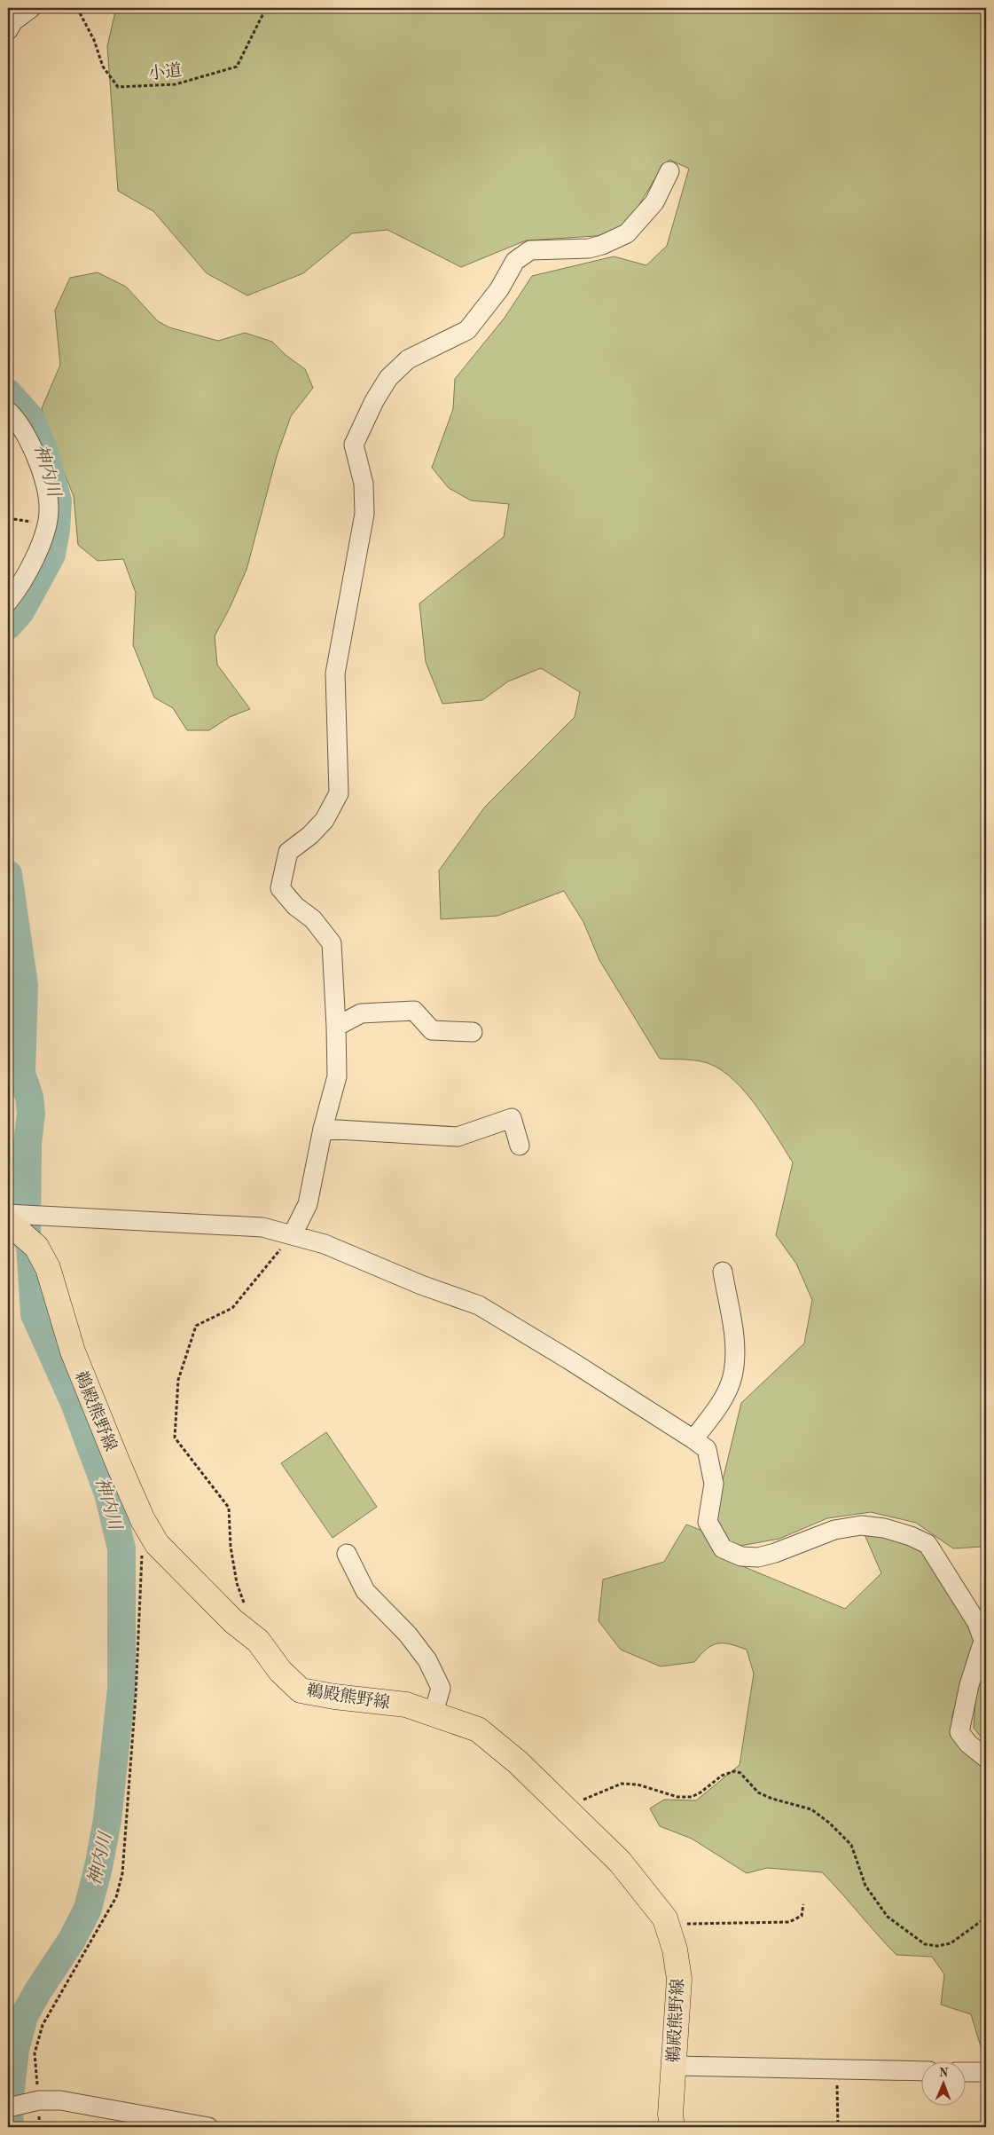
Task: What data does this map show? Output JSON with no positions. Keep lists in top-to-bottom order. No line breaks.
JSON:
{"streets":{"main road":["鵜殿熊野線"],"path":["小道"]},"water":["神内川"],"north":"top"}
